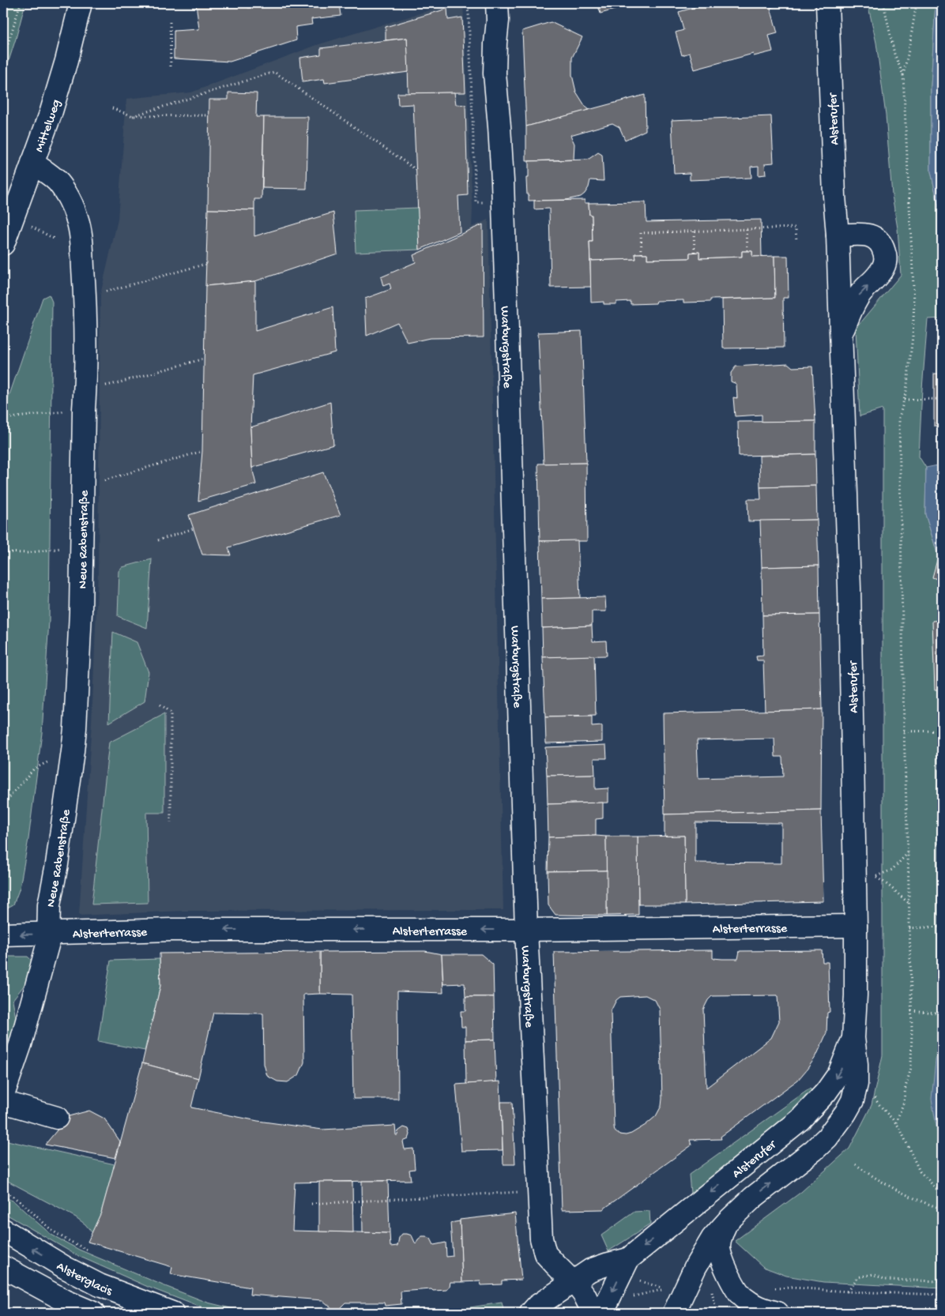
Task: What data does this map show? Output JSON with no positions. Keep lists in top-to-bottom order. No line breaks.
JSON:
{"streets":{"street":["Alsterufer","Mittelweg","Warburgstraße","Neue Rabenstraße","Alsterterrasse","Alsterglacis"]},"crossings":[["Alsterufer","Warburgstraße"],["Alsterufer","Alsterterrasse"],["Mittelweg","Neue Rabenstraße"],["Warburgstraße","Alsterterrasse"],["Neue Rabenstraße","Alsterterrasse"]],"one_way":["Alsterterrasse"]}
